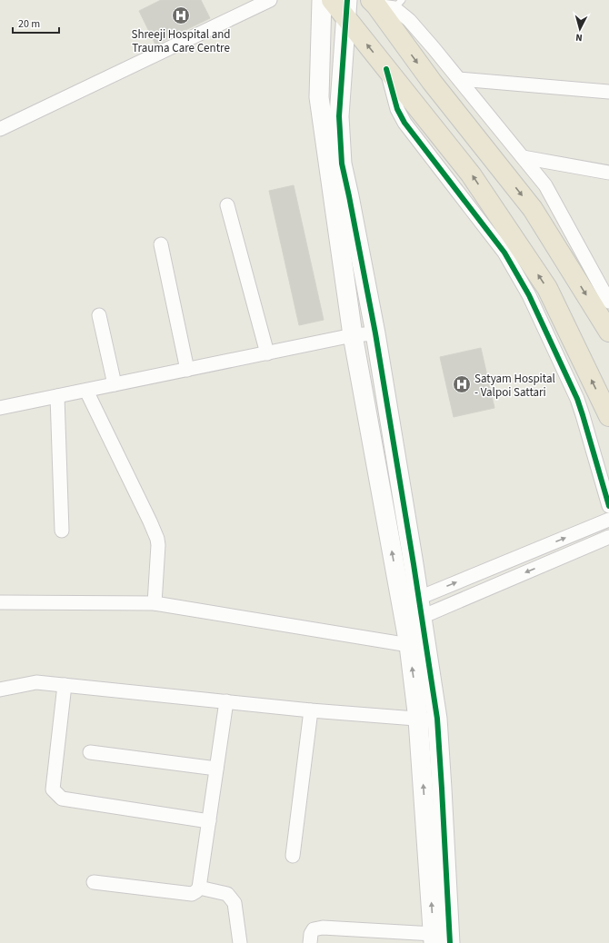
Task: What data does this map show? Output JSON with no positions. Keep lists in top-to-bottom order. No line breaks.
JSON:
{"places":{"hospital":["Shreeji Hospital and Trauma Care Centre","Satyam Hospital - Valpoi Sattari"]},"scale_bar":"20 m","north":"bottom"}
